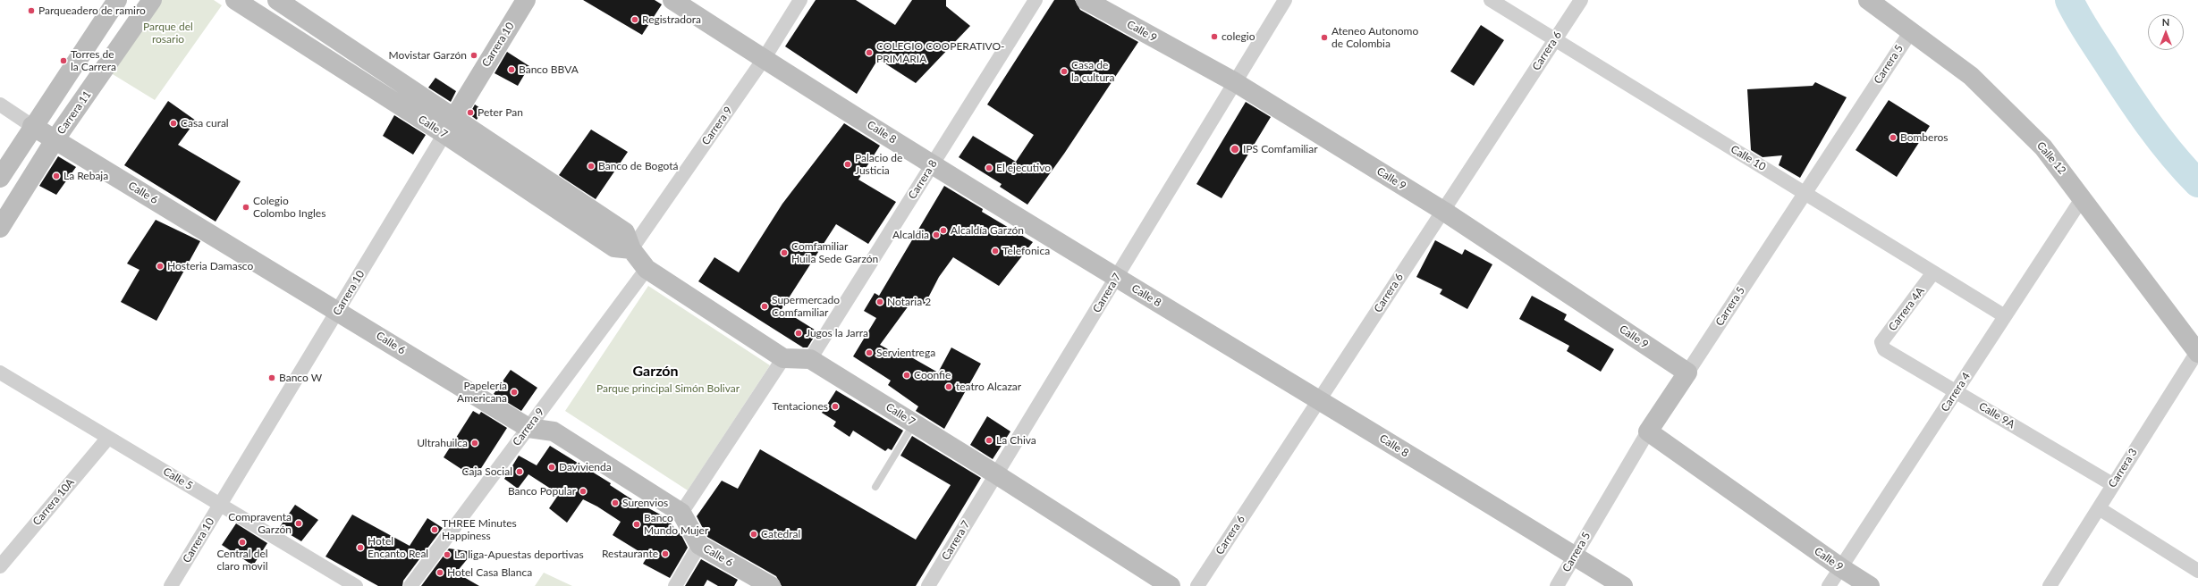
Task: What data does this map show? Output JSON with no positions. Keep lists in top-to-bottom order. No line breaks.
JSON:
{"streets":{"main road":["Calle 9","Carrera 10","Carrera 5","Carrera 11","Calle 7","Calle 8","Calle 12","Calle 6"],"street":["Carrera 6","Carrera 9","Calle 10","Carrera 8","Carrera 7","Carrera 4A","Carrera 4","Calle 9A","Carrera 3","Calle 5","Carrera 10A"]},"crossings":[["Calle 9","Carrera 6"],["Calle 9","Carrera 5"],["Calle 9","Carrera 7"],["Calle 9","Carrera 4"],["Carrera 10","Calle 7"],["Carrera 10","Calle 6"],["Carrera 10","Calle 5"],["Carrera 6","Calle 8"],["Carrera 6","Calle 10"],["Carrera 5","Calle 8"],["Carrera 5","Calle 10"],["Carrera 5","Calle 12"],["Carrera 11","Calle 6"],["Carrera 9","Calle 7"],["Carrera 9","Calle 8"],["Carrera 9","Calle 6"],["Calle 7","Carrera 8"],["Calle 7","Carrera 7"],["Calle 8","Carrera 8"],["Calle 8","Carrera 7"],["Calle 10","Carrera 4A"],["Calle 10","Carrera 4"],["Calle 12","Carrera 4"],["Calle 12","Carrera 3"],["Carrera 4A","Calle 9A"],["Carrera 4","Calle 9A"],["Calle 9A","Carrera 3"],["Calle 5","Carrera 10A"]],"districts":["Garzón"],"parks":["Parque del rosario","Parque principal Simón Bolivar"],"places":["Parqueadero de ramiro","Registradora","colegio","Ateneo Autonomo de Colombia","COLEGIO COOPERATIVO- PRIMARIA","Movistar Garzón","Torres de la Carrera","Banco BBVA","Casa de la cultura","Peter Pan","Casa cural","Bomberos","IPS Comfamiliar","Palacio de Justicia","Banco de Bogotá","El ejecutivo","La Rebaja","Colegio Colombo Ingles","Alcaldía Garzón","Alcaldia","Telefonica","Comfamiliar Huila Sede Garzón","Hosteria Damasco","Notaria 2","Supermercado Comfamiliar","Jugos la Jarra","Servientrega","Coonfie","Banco W","teatro Alcazar","Papelería Americana","Tentaciones","La Chiva","Ultrahuilca","Davivienda","Caja Social","Banco Popular","Surenvios","Compraventa Garzón","Banco Mundo Mujer","THREE Minutes Happiness","Catedral","Central del claro movil","Hotel Encanto Real","Restaurante","La liga-Apuestas deportivas","Hotel Casa Blanca"],"north":"top"}
